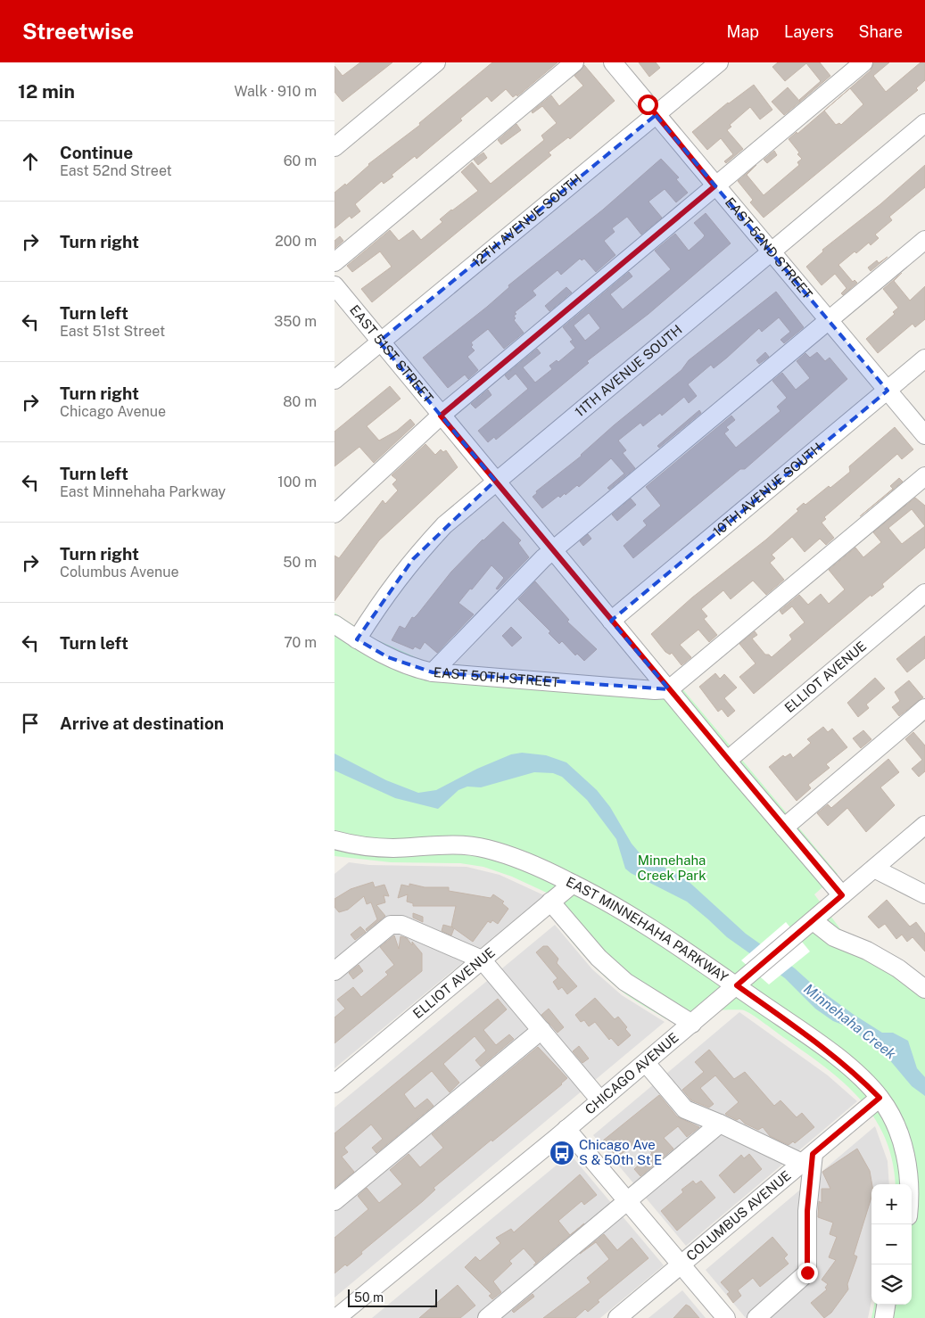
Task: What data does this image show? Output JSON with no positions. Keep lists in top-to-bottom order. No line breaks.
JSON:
{"streets":{"street":["12TH AVENUE SOUTH","EAST 52ND STREET","EAST 51ST STREET","11TH AVENUE SOUTH","10TH AVENUE SOUTH","EAST 50TH STREET","ELLIOT AVENUE","EAST MINNEHAHA PARKWAY","CHICAGO AVENUE","COLUMBUS AVENUE"]},"crossings":[["12TH AVENUE SOUTH","EAST 52ND STREET"],["12TH AVENUE SOUTH","EAST 51ST STREET"],["EAST 52ND STREET","11TH AVENUE SOUTH"],["EAST 52ND STREET","10TH AVENUE SOUTH"],["EAST 51ST STREET","11TH AVENUE SOUTH"],["EAST 51ST STREET","10TH AVENUE SOUTH"],["EAST 51ST STREET","EAST 50TH STREET"],["EAST 51ST STREET","ELLIOT AVENUE"],["EAST 51ST STREET","CHICAGO AVENUE"],["11TH AVENUE SOUTH","EAST 50TH STREET"],["ELLIOT AVENUE","EAST MINNEHAHA PARKWAY"],["EAST MINNEHAHA PARKWAY","CHICAGO AVENUE"],["EAST MINNEHAHA PARKWAY","COLUMBUS AVENUE"]],"water":["Minnehaha Creek"],"parks":["Minnehaha Creek Park"],"places":{"bus stop":["Chicago Ave S & 50th St E"]},"scale_bar":"50 m","page":{"header":"Streetwise","nav":["Map","Layers","Share"],"heading":["12 min","Walk · 910 m"],"list":[["Continue","East 52nd Street","60 m"],["Turn right","200 m"],["Turn left","East 51st Street","350 m"],["Turn right","Chicago Avenue","80 m"],["Turn left","East Minnehaha Parkway","100 m"],["Turn right","Columbus Avenue","50 m"],["Turn left","70 m"],"Arrive at destination"],"map_buttons":["+","−"],"scale":"50 m"}}
